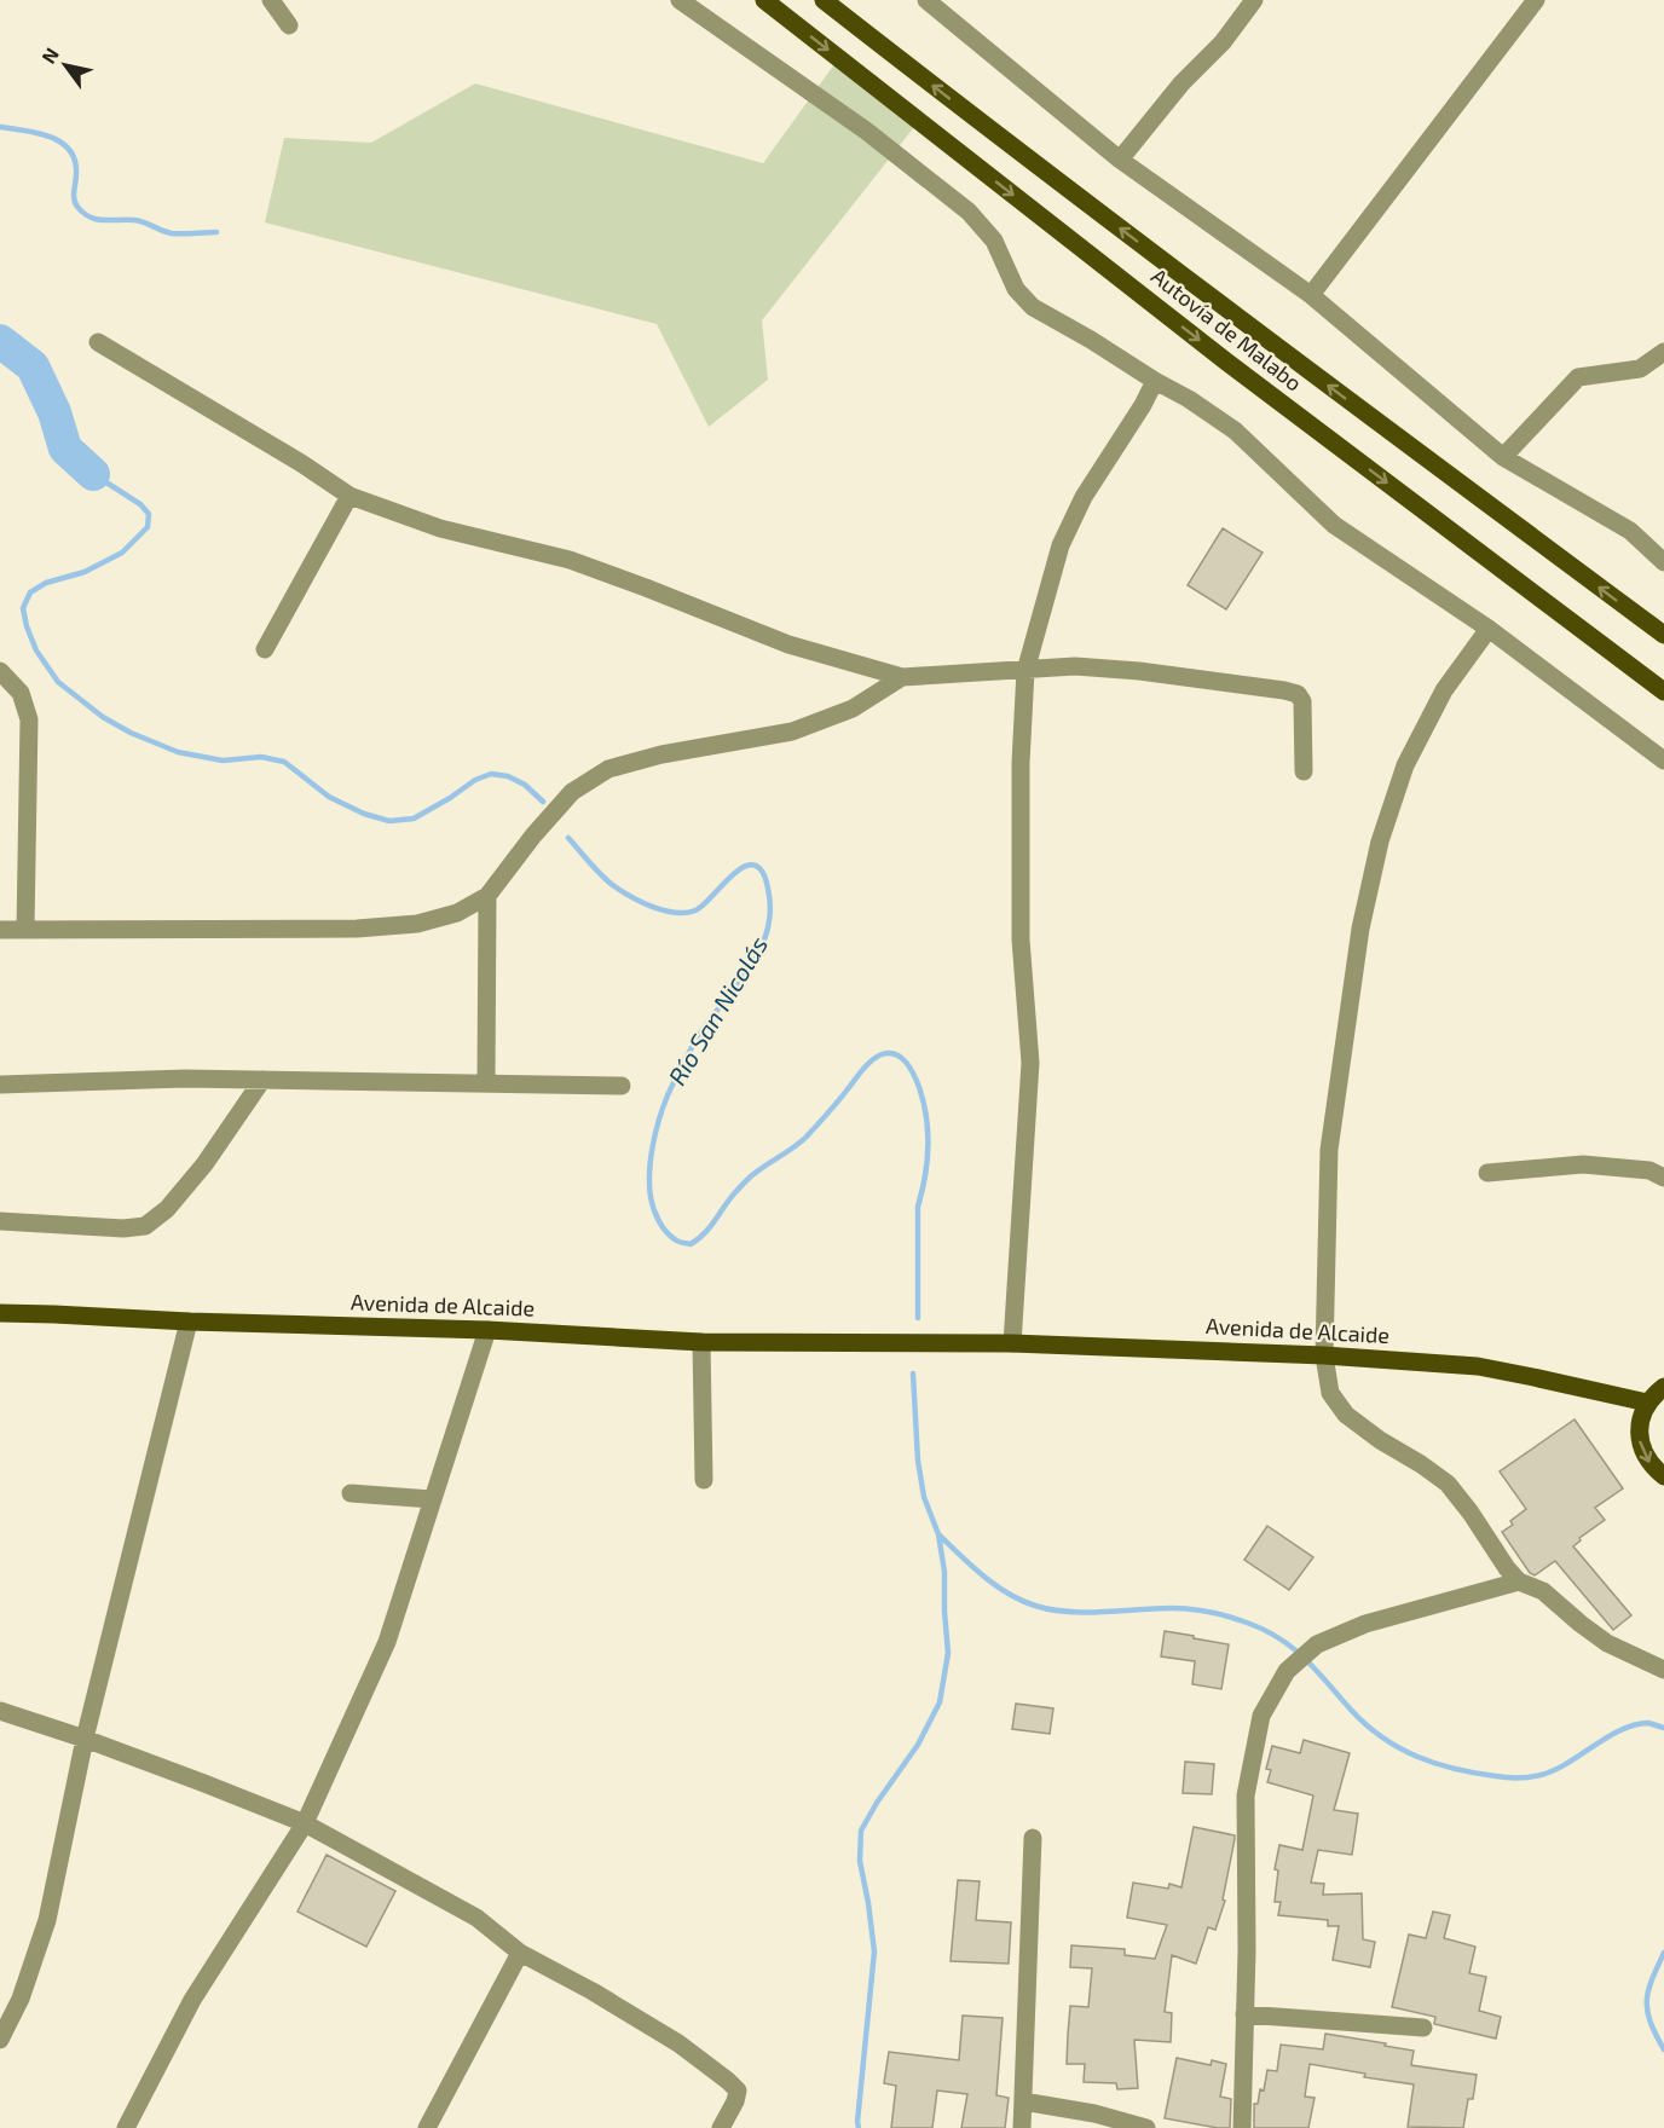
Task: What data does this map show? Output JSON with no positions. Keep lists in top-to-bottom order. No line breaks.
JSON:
{"streets":{"main road":["Autovía de Malabo","Avenida de Alcaide"]},"water":["Río San Nicolás"],"north":"top left"}
